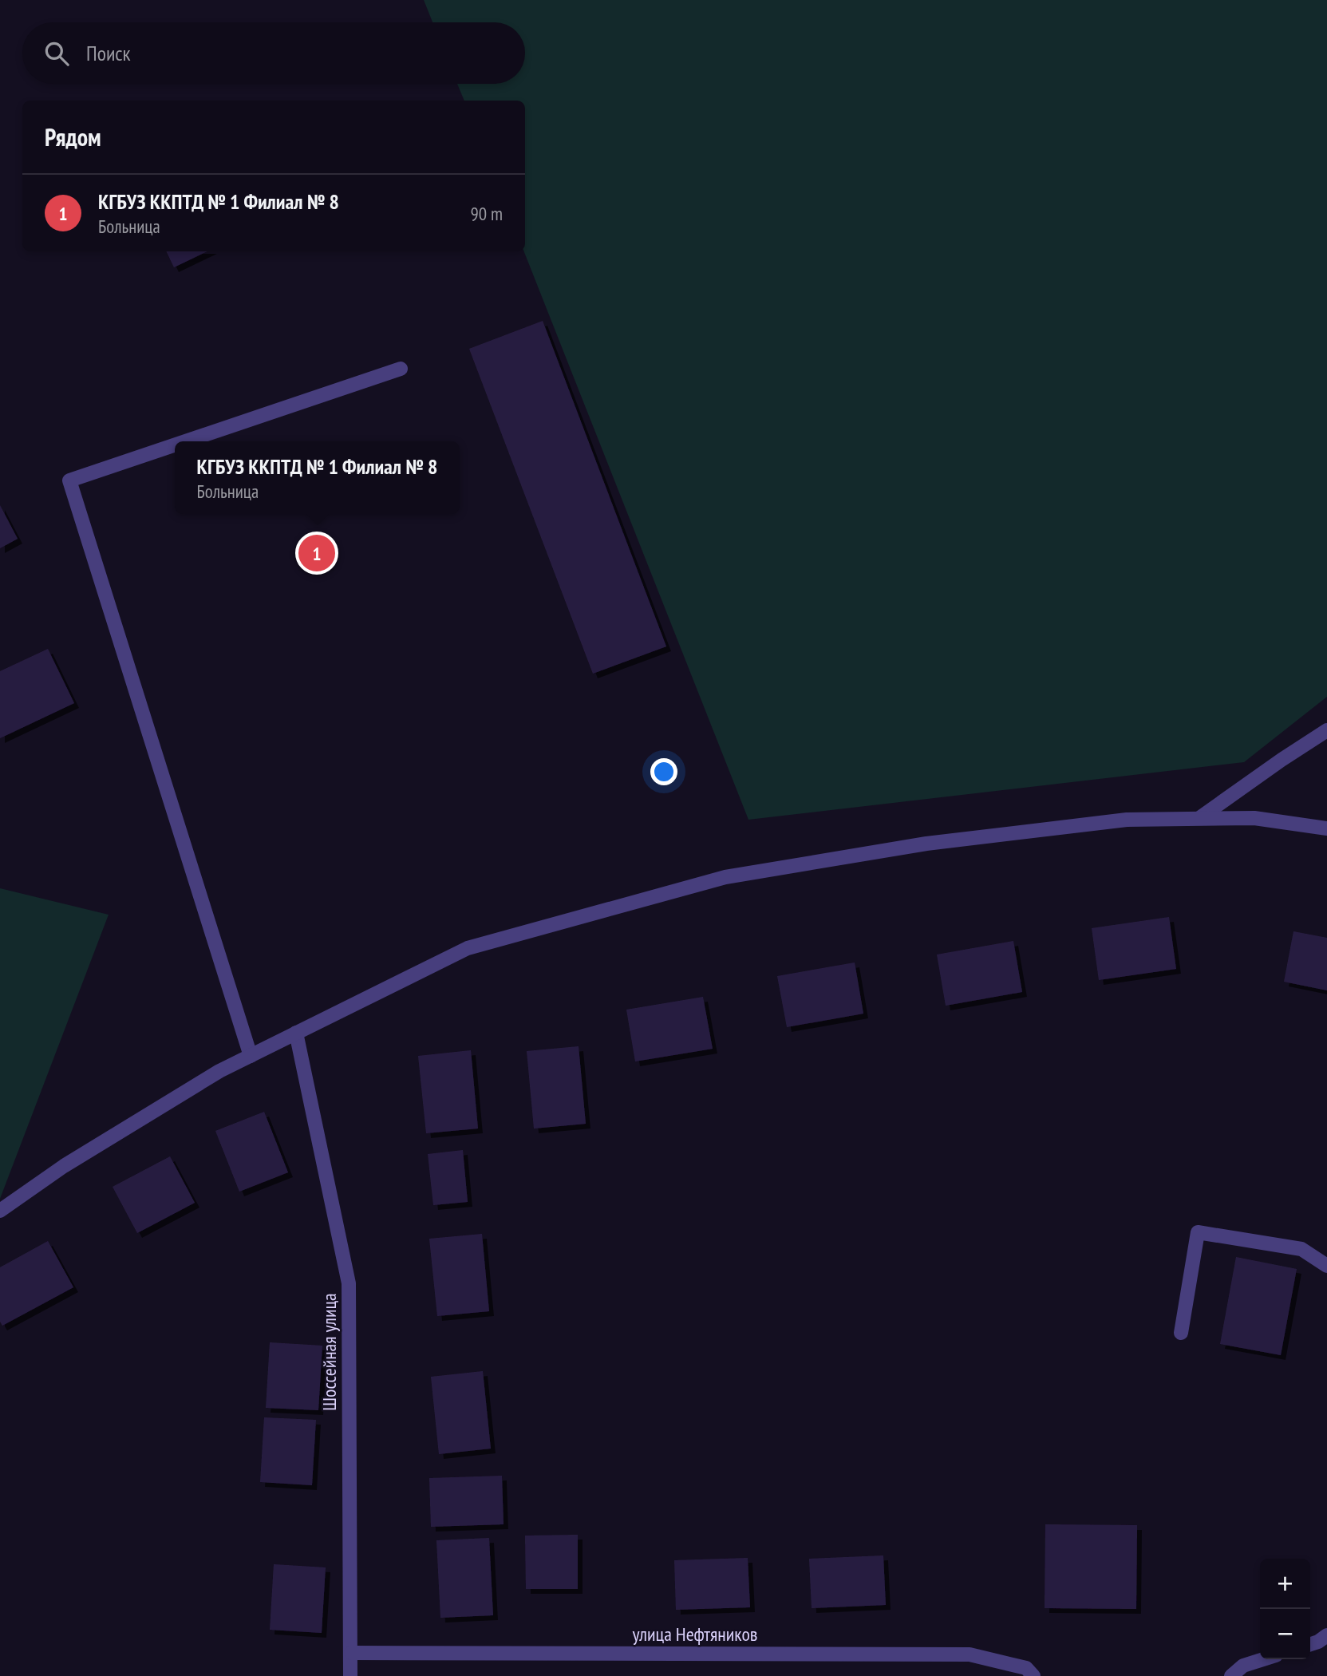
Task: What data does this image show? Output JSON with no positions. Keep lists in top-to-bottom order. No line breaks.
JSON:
{"streets":{"street":["Шоссейная улица","улица Нефтяников"]},"crossings":[["Шоссейная улица","улица Нефтяников"]],"page":{"search":"Поиск","heading":"Рядом","list":[{"mark":"1","name":"КГБУЗ ККПТД № 1 Филиал № 8","note":"Больница","value":"90 m"}],"popup":["КГБУЗ ККПТД № 1 Филиал № 8","Больница"],"pins":"1","map_buttons":["+","−"]}}
